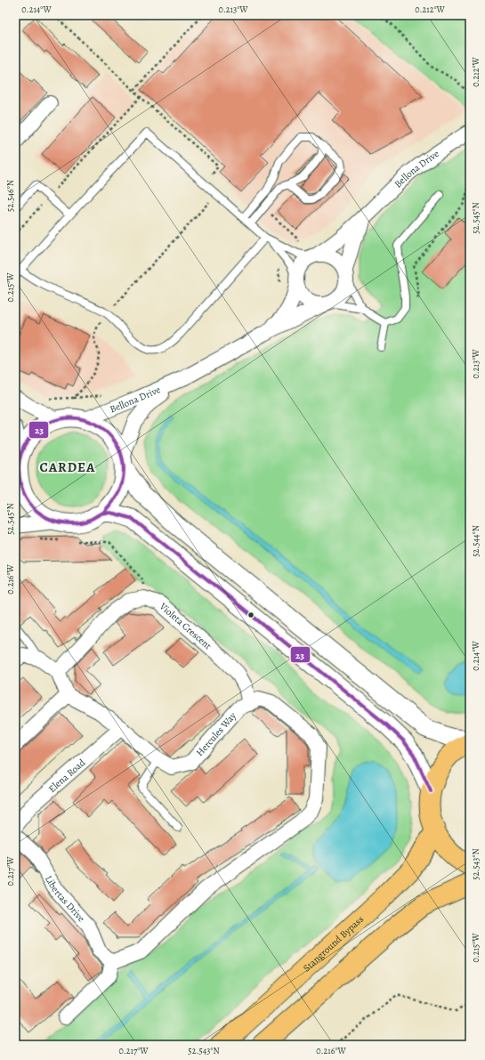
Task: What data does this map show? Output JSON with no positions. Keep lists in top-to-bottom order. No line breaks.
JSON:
{"streets":{"main road":["Stanground Bypass"],"street":["Bellona Drive","Violeta Crescent","Hercules Way","Elena Road","Libertas Drive"]},"crossings":[["Violeta Crescent","Hercules Way"],["Hercules Way","Elena Road"],["Hercules Way","Libertas Drive"]],"districts":["CARDEA"],"lines":["transit line 23"],"coordinates":["0.214°W","0.213°W","0.212°W","52.546°N","52.545°N","0.215°W","52.544°N","0.216°W","52.543°N","0.217°W"]}
